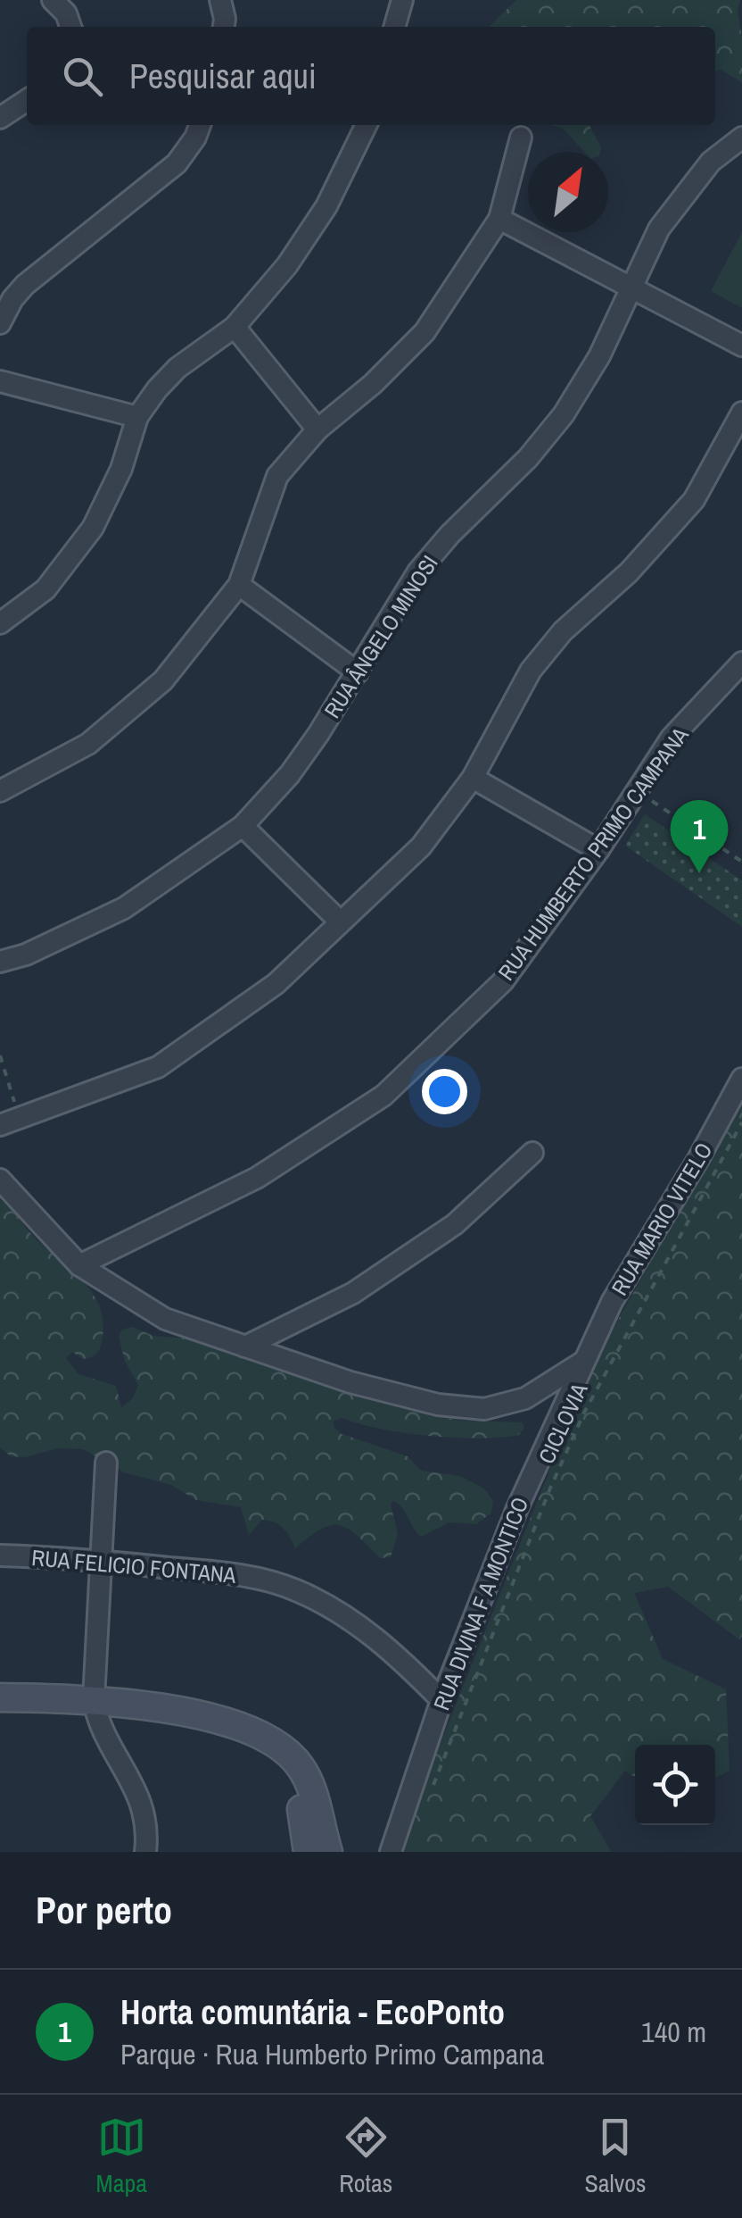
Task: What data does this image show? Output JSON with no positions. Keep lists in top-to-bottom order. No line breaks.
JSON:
{"streets":{"street":["RUA ÂNGELO MINOSI","RUA HUMBERTO PRIMO CAMPANA","RUA MARIO VITELO","RUA FELICIO FONTANA","RUA DIVINA F A MONTICO"],"path":["CICLOVIA"]},"crossings":[["RUA MARIO VITELO","RUA DIVINA F A MONTICO"],["RUA FELICIO FONTANA","RUA DIVINA F A MONTICO"]],"north":"top right","page":{"search":"Pesquisar aqui","pins":"1","heading":"Por perto","list":[{"mark":"1","name":"Horta comuntária - EcoPonto","note":"Parque · Rua Humberto Primo Campana","value":"140 m"}],"nav":["Mapa","Rotas","Salvos"]}}
